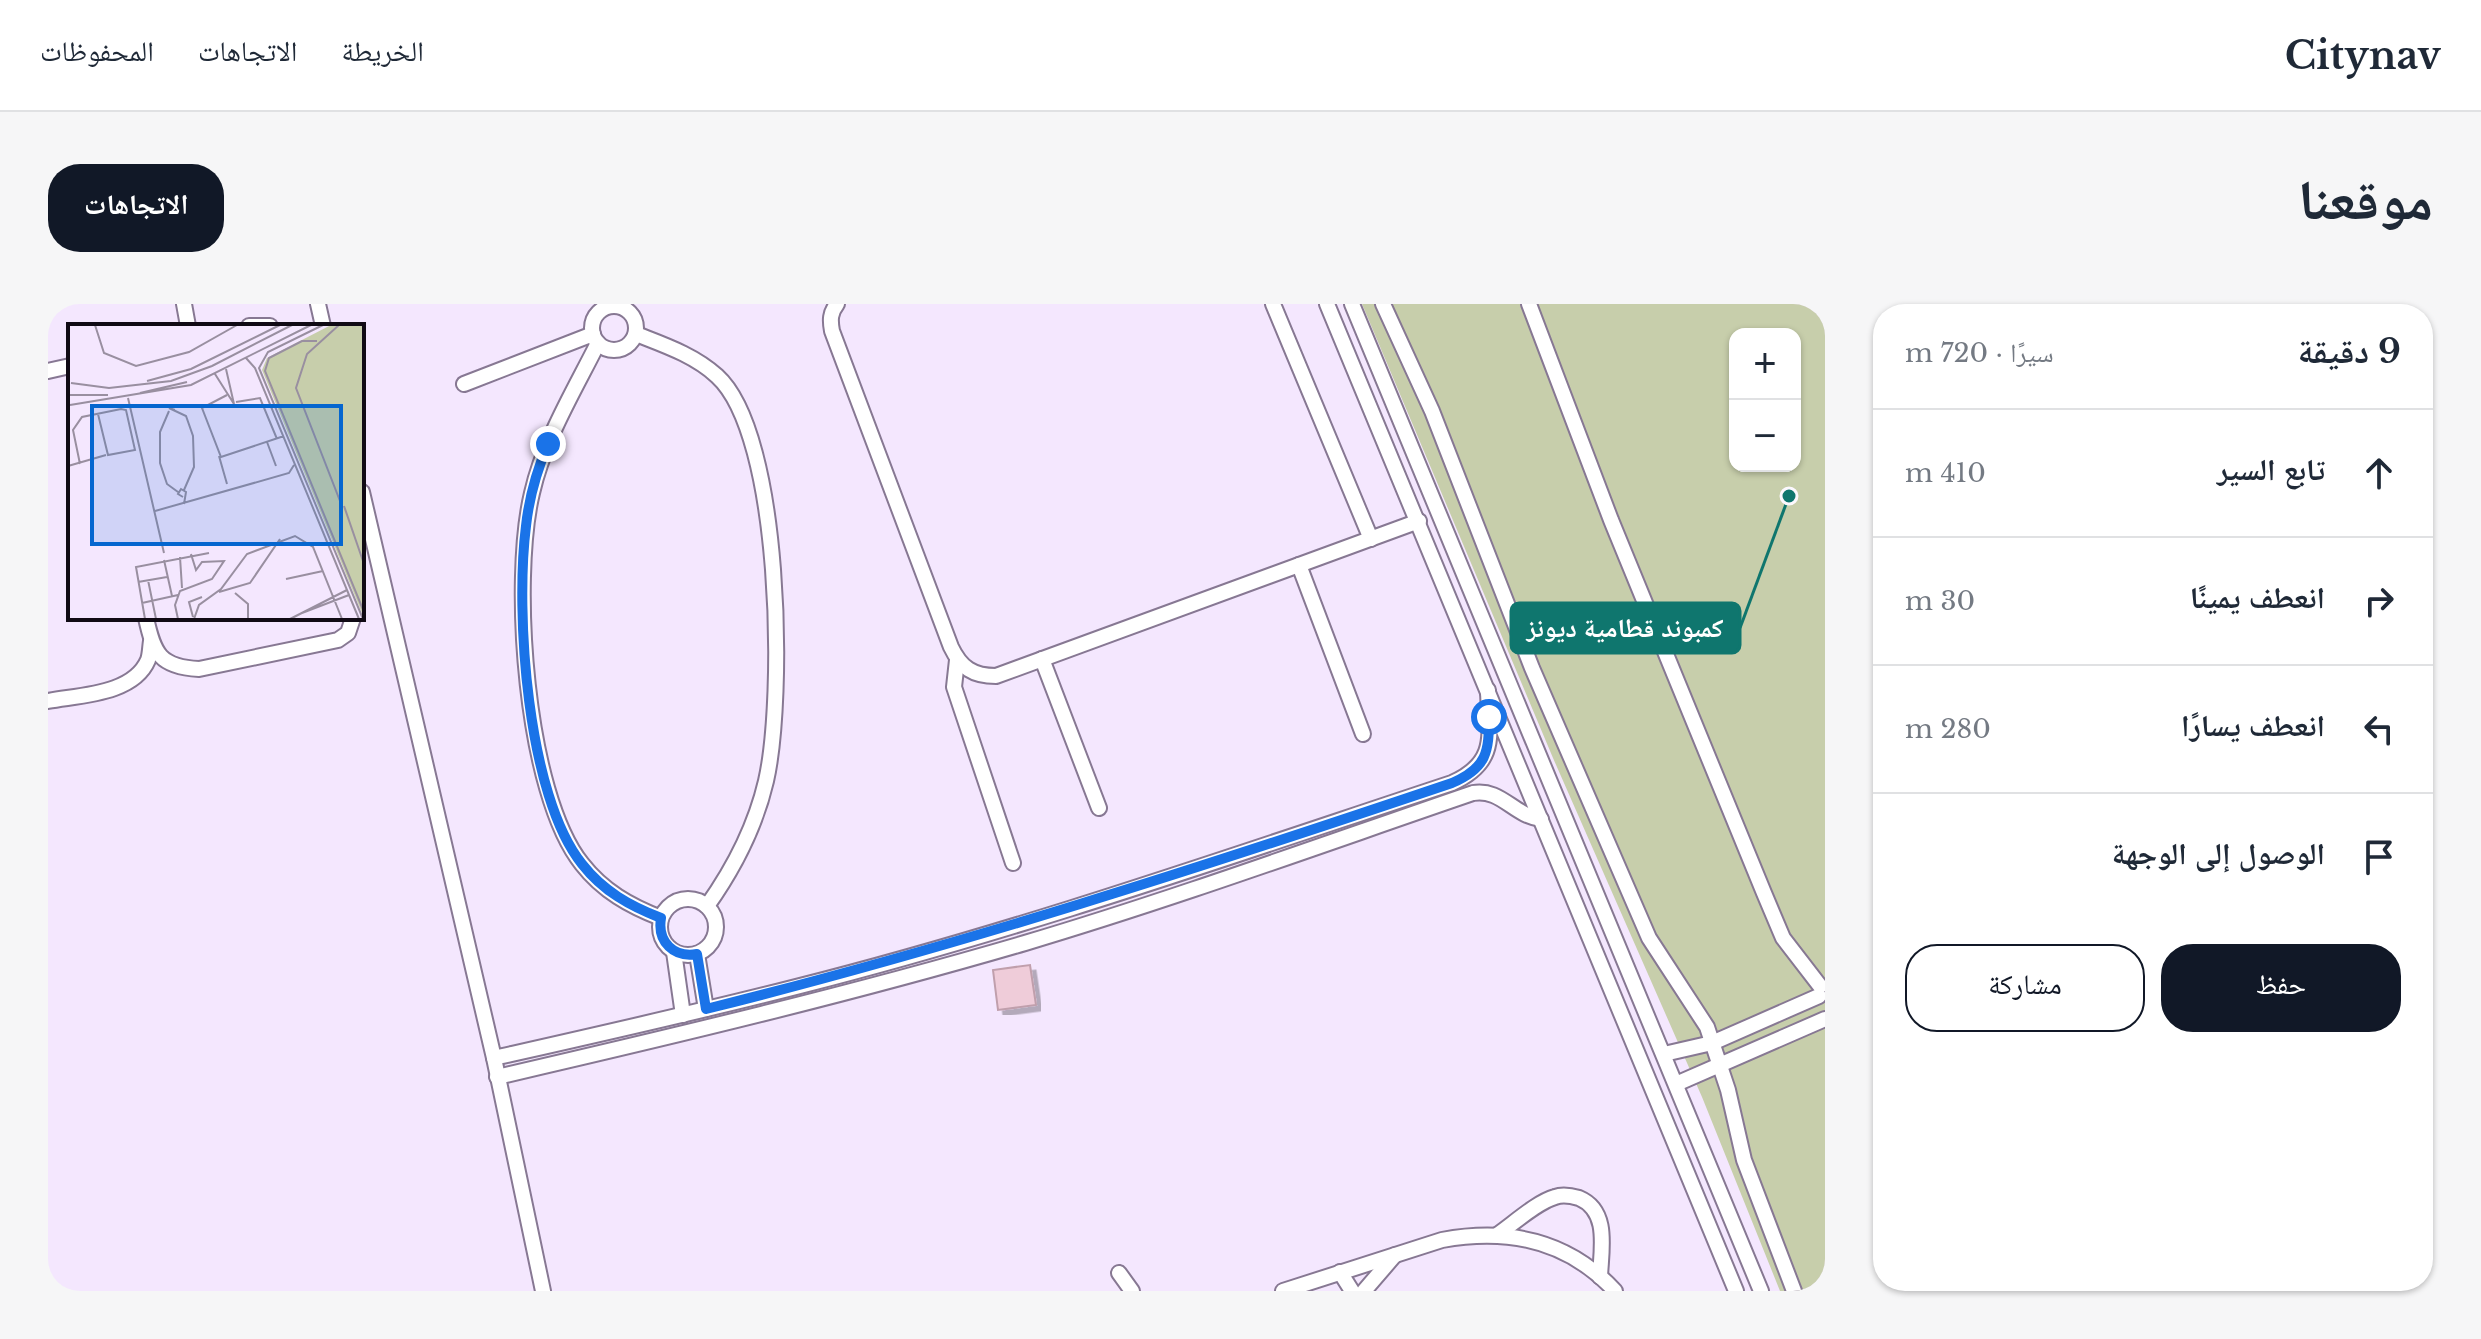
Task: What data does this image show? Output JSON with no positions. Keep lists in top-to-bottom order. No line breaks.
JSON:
{"places":["كمبوند قطامية ديونز"],"page":{"header":"Citynav","nav":["الخريطة","الاتجاهات","المحفوظات"],"title":"موقعنا","buttons":["الاتجاهات",["حفظ","مشاركة"]],"heading":["9 دقيقة","سيرًا · 720 m"],"map_buttons":["+","−"],"list":[["تابع السير","410 m"],["انعطف يمينًا","30 m"],["انعطف يسارًا","280 m"],"الوصول إلى الوجهة"]}}
